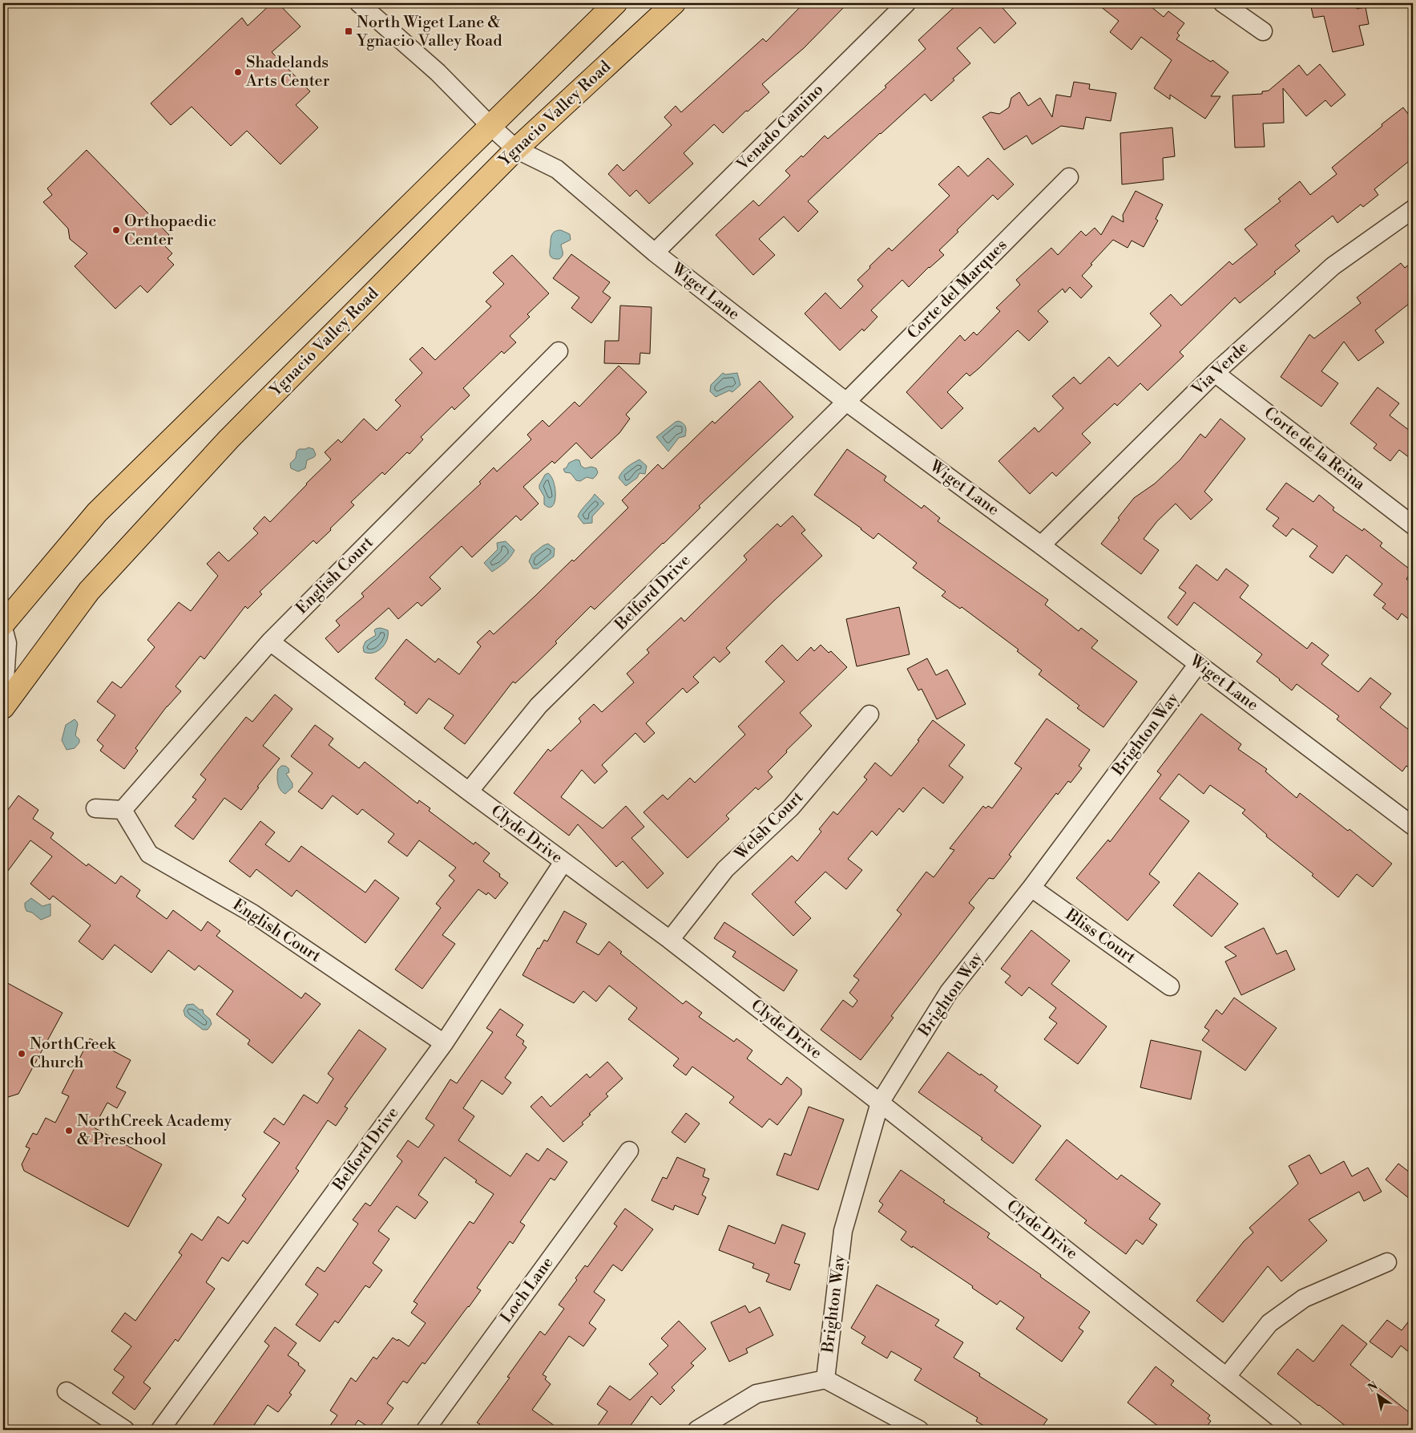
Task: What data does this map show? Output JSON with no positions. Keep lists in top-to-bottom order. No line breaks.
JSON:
{"streets":{"highway":["Ygnacio Valley Road"],"street":["Venado Camino","Corte del Marques","Wiget Lane","Via Verde","Corte de la Reina","English Court","Belford Drive","Brighton Way","Welsh Court","Clyde Drive","Bliss Court","Loch Lane"]},"crossings":[["Ygnacio Valley Road","Wiget Lane"],["Venado Camino","Wiget Lane"],["Corte del Marques","Wiget Lane"],["Corte del Marques","Belford Drive"],["Wiget Lane","Via Verde"],["Wiget Lane","Belford Drive"],["Wiget Lane","Brighton Way"],["Via Verde","Corte de la Reina"],["English Court","Belford Drive"],["English Court","Clyde Drive"],["Belford Drive","Clyde Drive"],["Brighton Way","Clyde Drive"],["Brighton Way","Bliss Court"],["Welsh Court","Clyde Drive"]],"places":{"transit":["North Wiget Lane & Ygnacio Valley Road"],"other":["Shadelands Arts Center","Orthopaedic Center","NorthCreek Church","NorthCreek Academy & Preschool"]},"north":"top left"}
